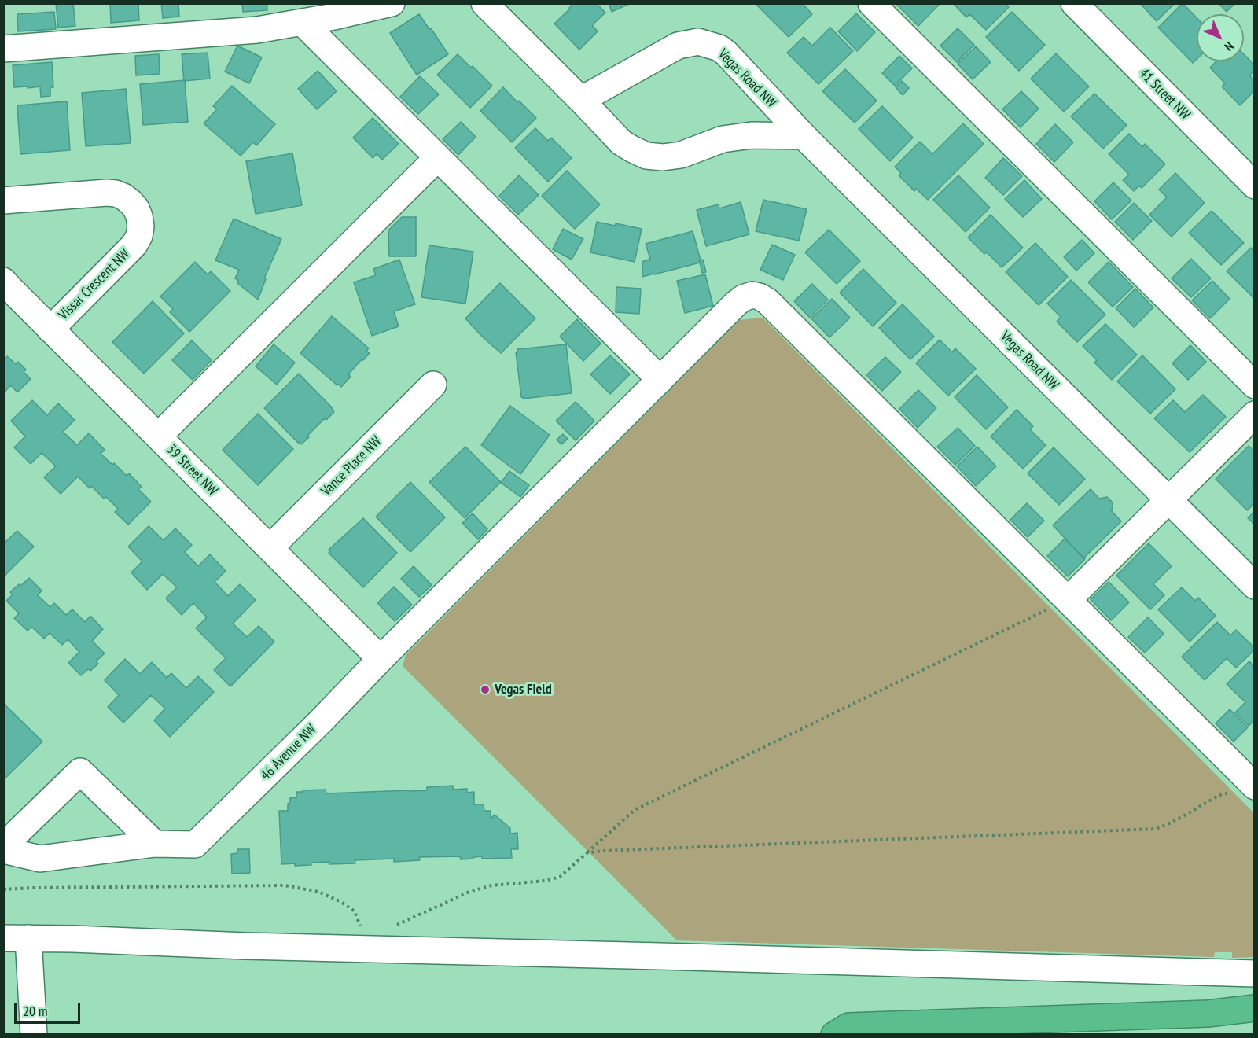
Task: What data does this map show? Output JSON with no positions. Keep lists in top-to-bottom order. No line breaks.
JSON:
{"streets":{"street":["Vegas Road NW","41 Street NW","Vissar Crescent NW","Vance Place NW","39 Street NW","46 Avenue NW"]},"crossings":[["Vissar Crescent NW","39 Street NW"],["Vance Place NW","39 Street NW"],["39 Street NW","46 Avenue NW"]],"places":["Vegas Field"],"scale_bar":"20 m","north":"bottom right"}
